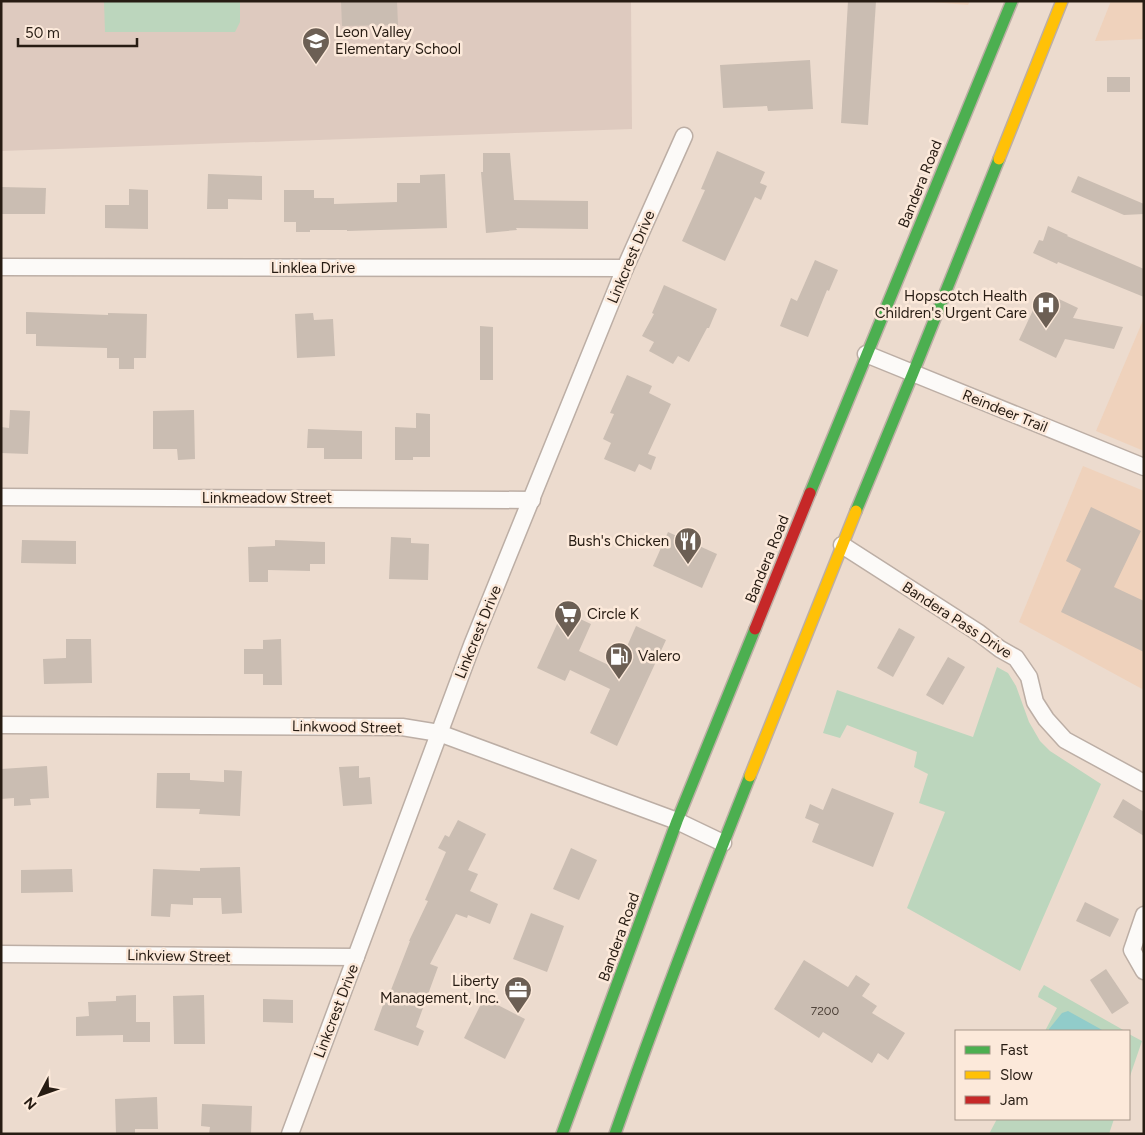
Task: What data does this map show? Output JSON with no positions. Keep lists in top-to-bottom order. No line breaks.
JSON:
{"streets":{"main road":["Bandera Road"],"street":["Linkcrest Drive","Linklea Drive","Reindeer Trail","Linkmeadow Street","Bandera Pass Drive","Linkwood Street","Linkview Street"]},"crossings":[["Bandera Road","Reindeer Trail"],["Bandera Road","Linkwood Street"],["Linkcrest Drive","Linklea Drive"],["Linkcrest Drive","Linkmeadow Street"],["Linkcrest Drive","Linkwood Street"],["Linkcrest Drive","Linkview Street"]],"places":{"school or university":["Leon Valley Elementary School"],"hospital":["Hopscotch Health Children's Urgent Care"],"restaurant":["Bush's Chicken"],"supermarket":["Circle K"],"fuel station":["Valero"],"office":["Liberty Management, Inc."]},"house_numbers":["7200"],"legend":["Fast","Slow","Jam"],"scale_bar":"50 m","north":"bottom left"}
